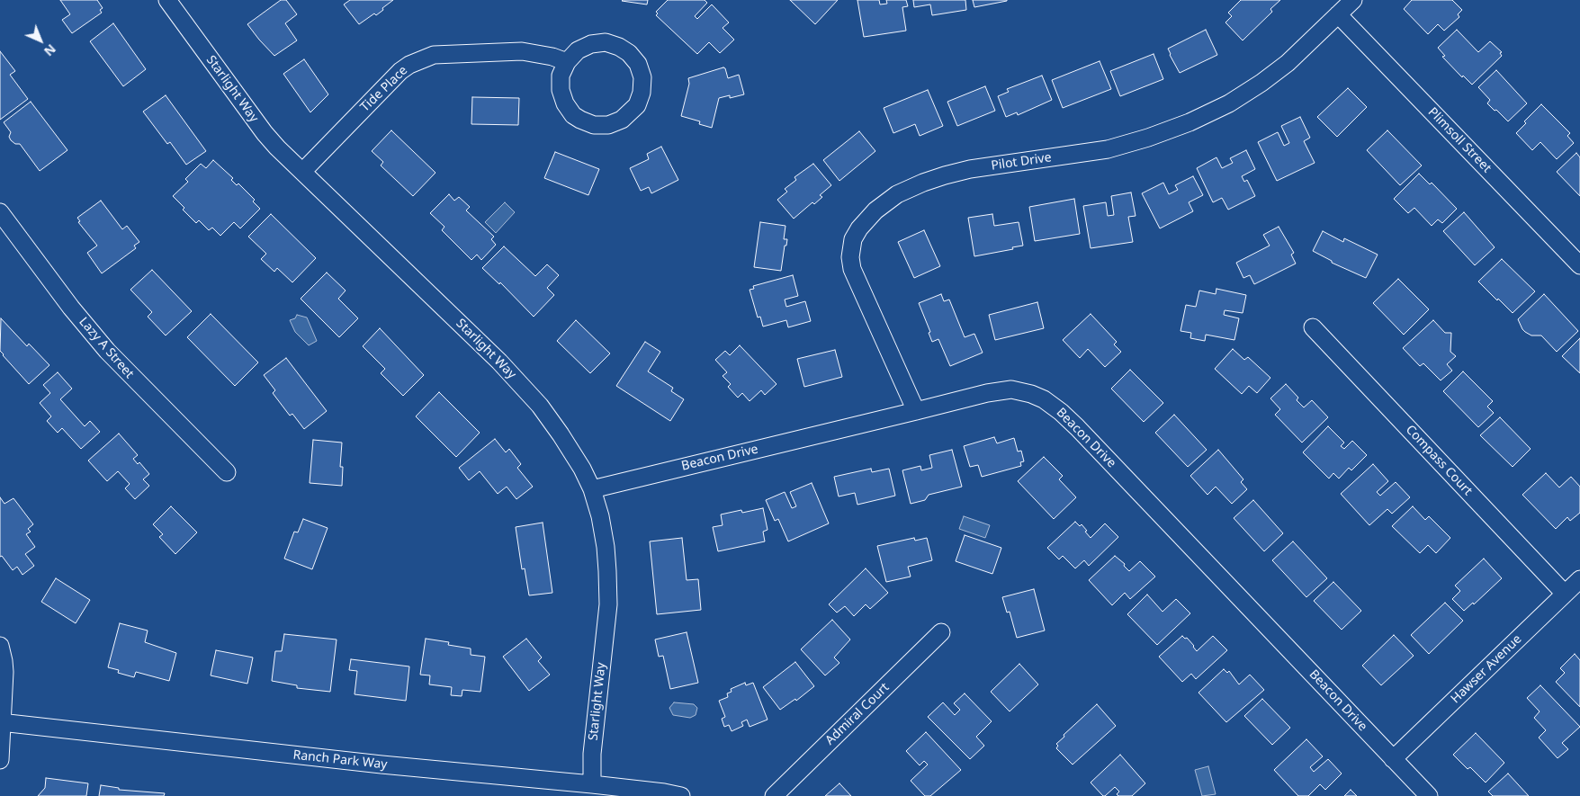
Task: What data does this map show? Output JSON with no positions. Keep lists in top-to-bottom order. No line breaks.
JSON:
{"streets":{"street":["Starlight Way","Tide Place","Plimsoll Street","Pilot Drive","Lazy A Street","Beacon Drive","Compass Court","Hawser Avenue","Admiral Court","Ranch Park Way"]},"crossings":[["Starlight Way","Tide Place"],["Starlight Way","Beacon Drive"],["Starlight Way","Ranch Park Way"],["Plimsoll Street","Pilot Drive"],["Pilot Drive","Beacon Drive"],["Beacon Drive","Hawser Avenue"],["Compass Court","Hawser Avenue"]],"north":"bottom right"}
